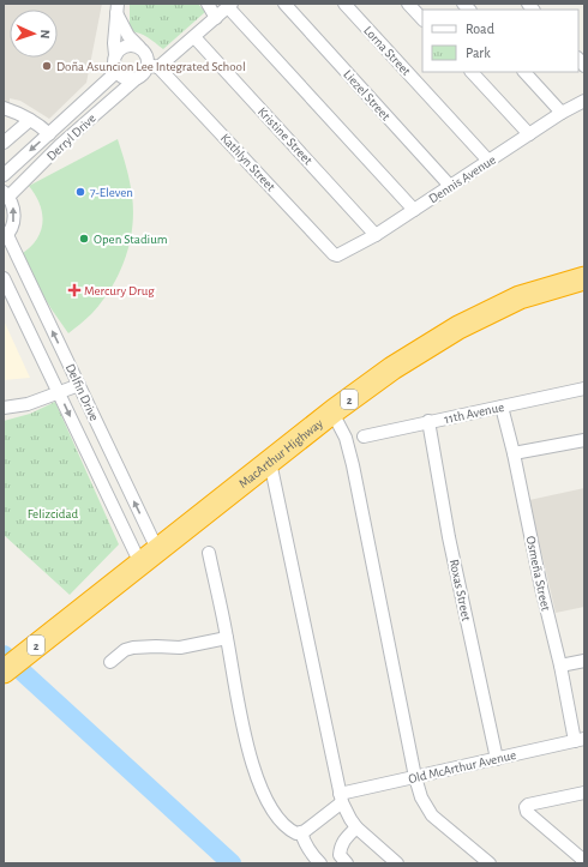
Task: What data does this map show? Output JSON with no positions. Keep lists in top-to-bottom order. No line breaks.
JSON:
{"streets":{"highway":["2","MacArthur Highway"],"street":["Lorna Street","Liezel Street","Kristine Street","Derryl Drive","Kathlyn Street","Dennis Avenue","Delfin Drive","11th Avenue","Osmeña Street","Roxas Street","Old McArthur Avenue"]},"crossings":[["Lorna Street","Dennis Avenue"],["Liezel Street","Dennis Avenue"],["Kristine Street","Dennis Avenue"],["Derryl Drive","Kathlyn Street"],["Kathlyn Street","Dennis Avenue"],["Delfin Drive","MacArthur Highway"],["11th Avenue","Osmeña Street"],["11th Avenue","Roxas Street"],["Osmeña Street","Old McArthur Avenue"],["Roxas Street","Old McArthur Avenue"]],"parks":["Felizcidad"],"places":{"other":["Doña Asuncion Lee Integrated School","7-Eleven","Open Stadium"],"health":["Mercury Drug"]},"legend":["Road","Park"],"north":"right"}
